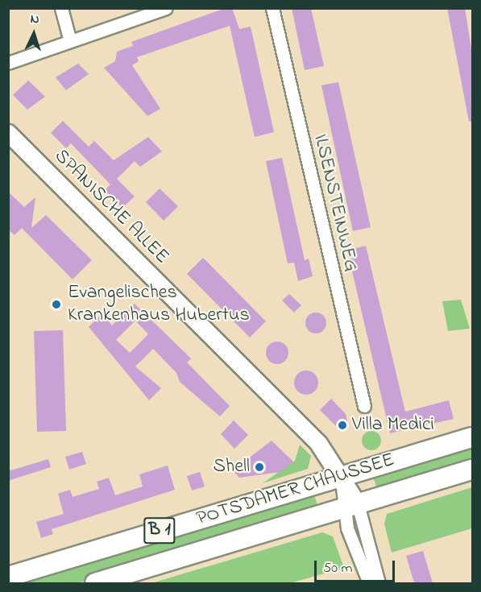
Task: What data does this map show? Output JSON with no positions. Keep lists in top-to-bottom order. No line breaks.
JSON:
{"streets":{"main road":["SPANISCHE ALLEE","POTSDAMER CHAUSSEE","B 1"],"street":["ILSENSTEINWEG"]},"crossings":[["SPANISCHE ALLEE","POTSDAMER CHAUSSEE"]],"places":["Evangelisches Krankenhaus Hubertus","Villa Medici","Shell"],"scale_bar":"50 m","north":"top"}
